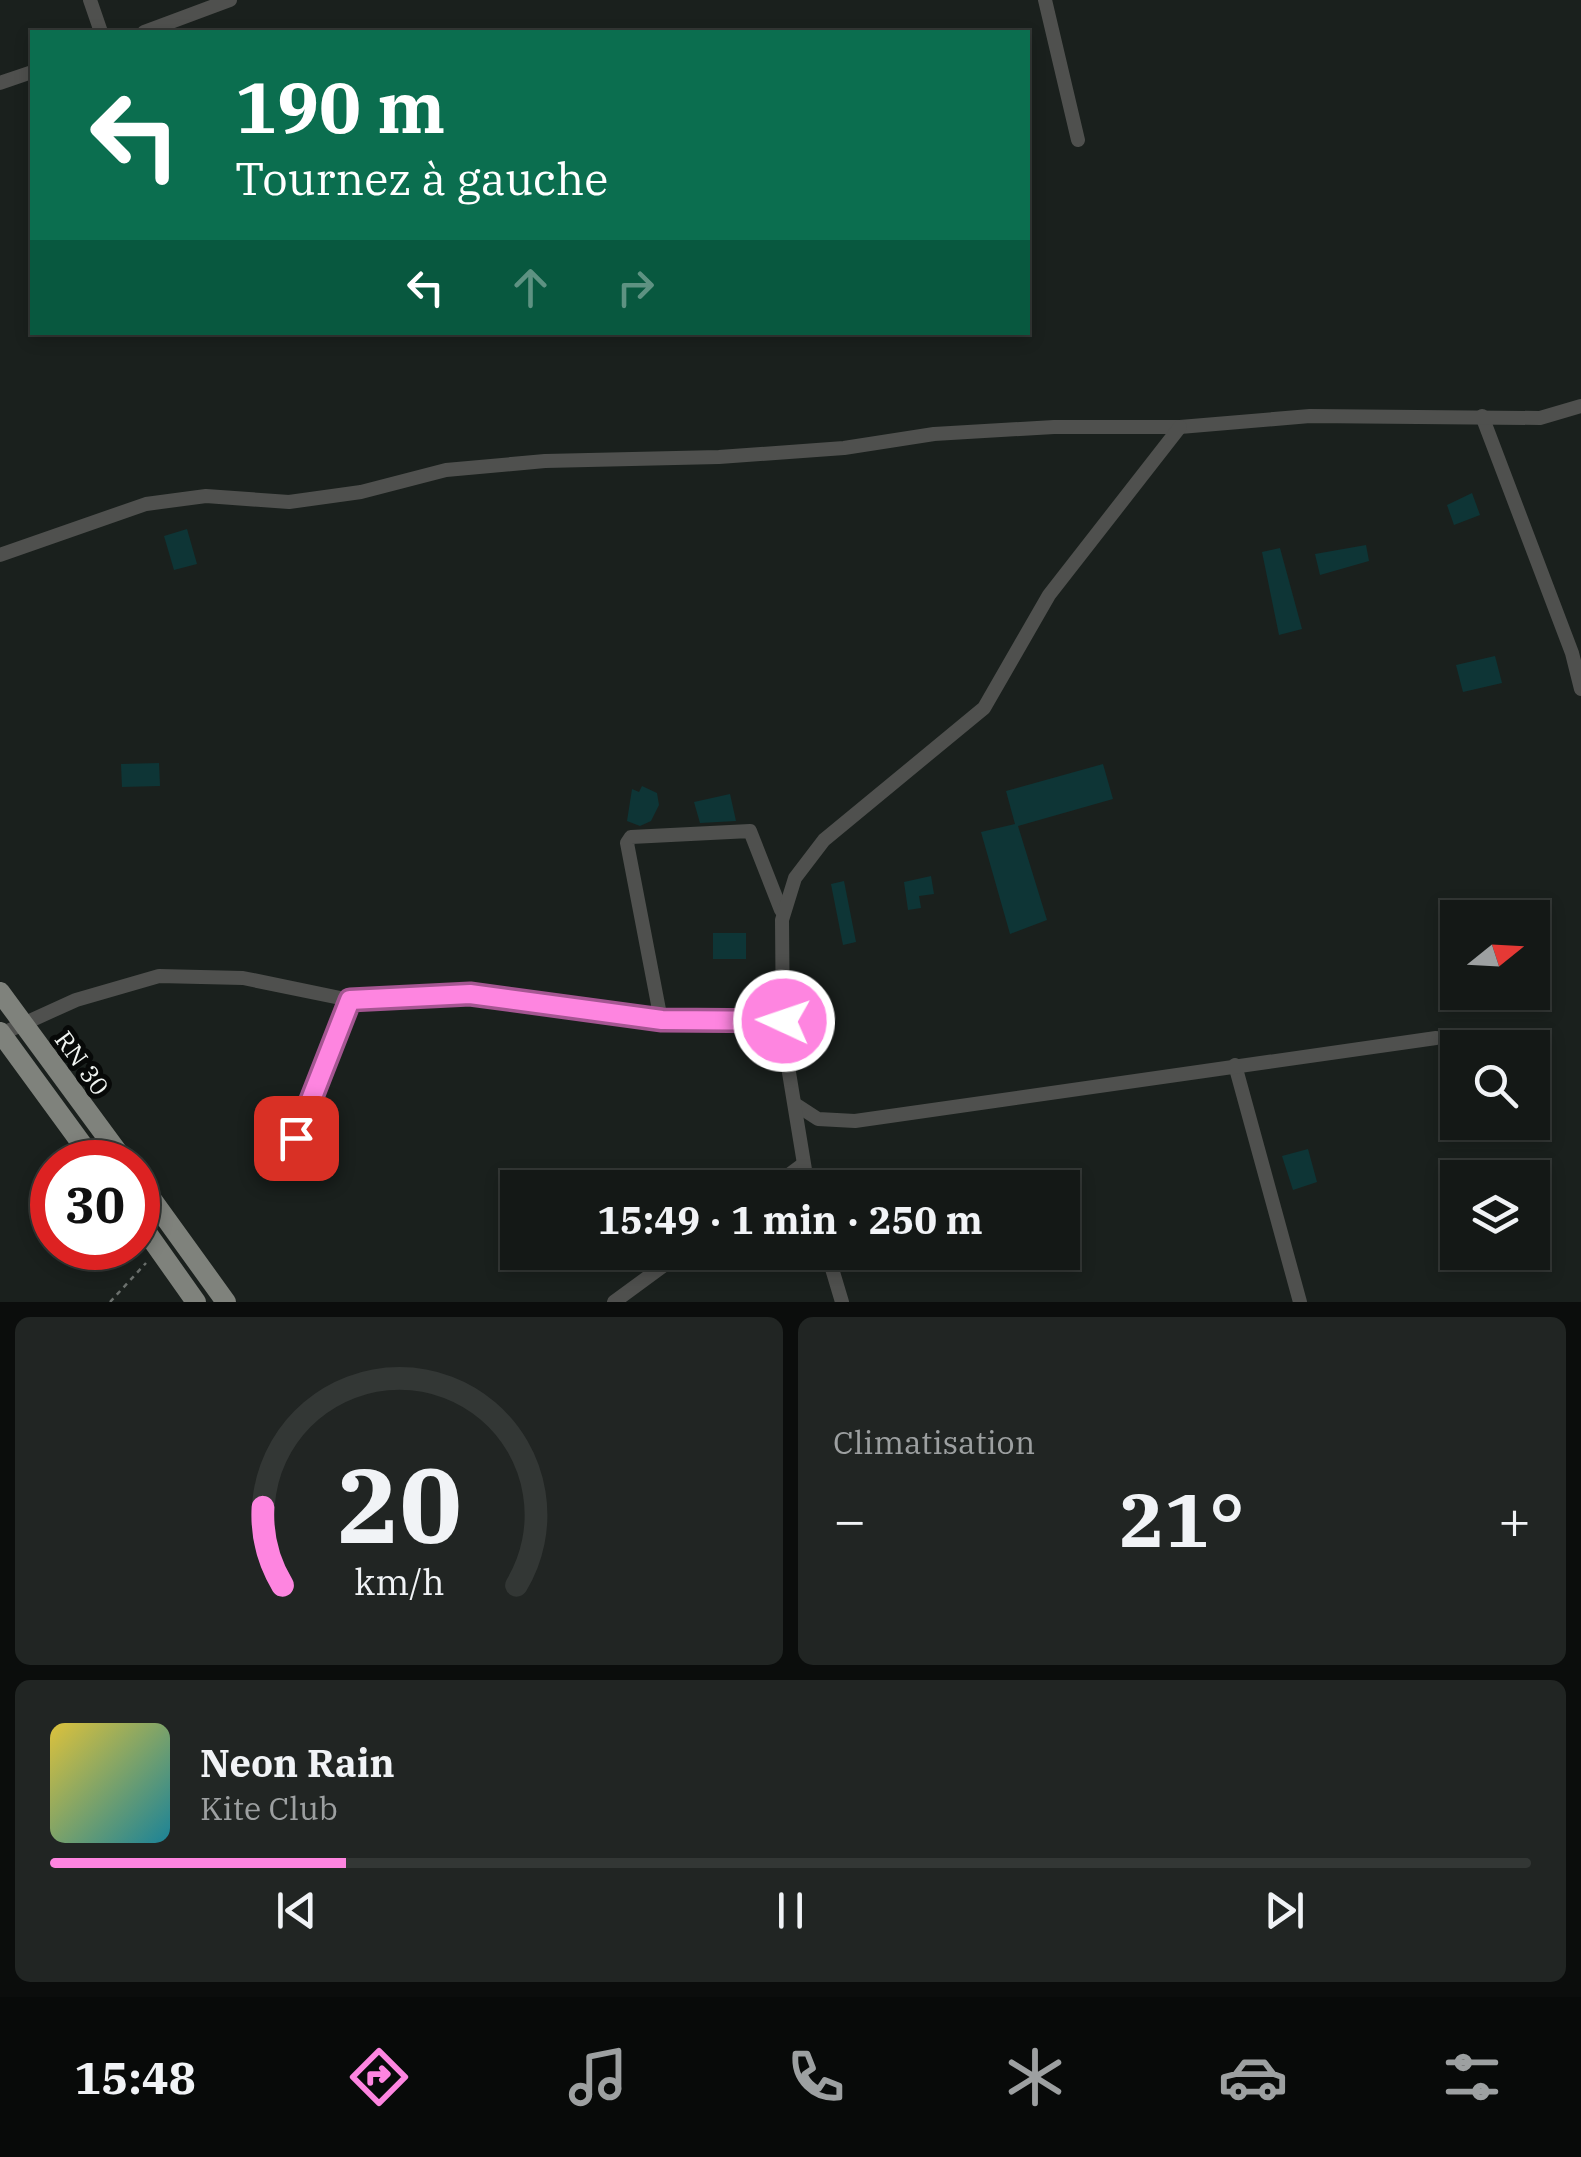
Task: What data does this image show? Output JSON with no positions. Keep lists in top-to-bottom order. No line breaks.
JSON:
{"streets":{"main road":["RN 30"]},"north":"right","page":{"turn":["190 m","Tournez à gauche"],"limit":"30","trip":"15:49 · 1 min · 250 m","tile":"Climatisation","heat":["−","21°","+"],"song":["Neon Rain","Kite Club"],"tabs":"15:48","gauge":["20","km/h"]}}
